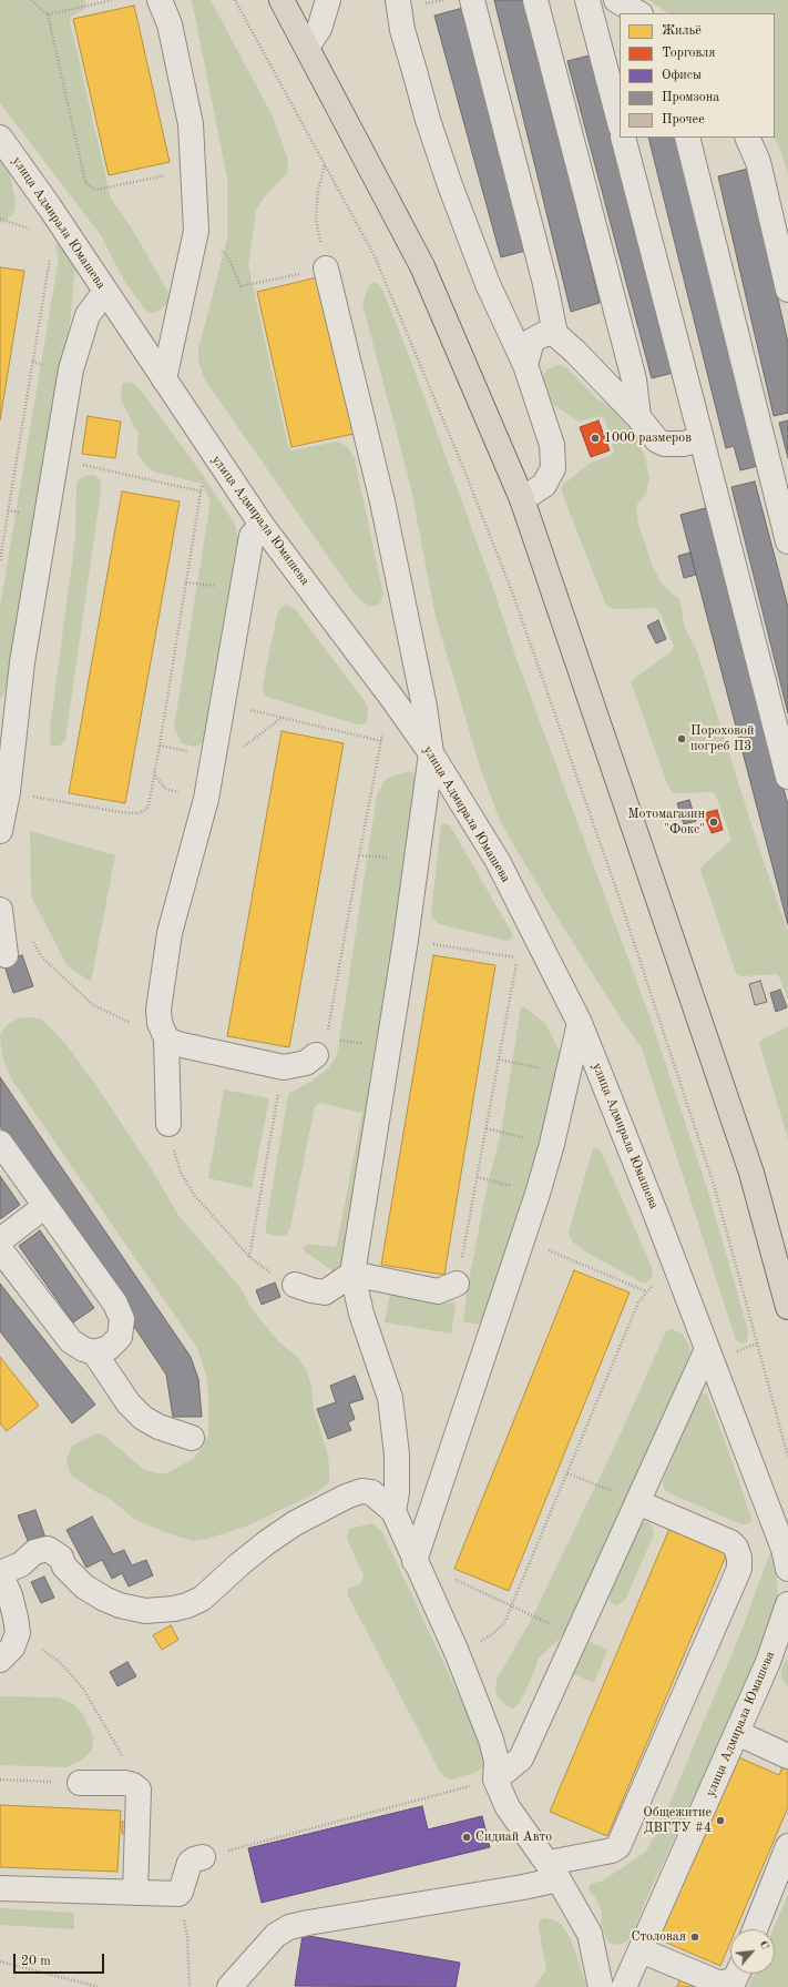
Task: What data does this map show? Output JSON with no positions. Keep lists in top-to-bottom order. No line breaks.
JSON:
{"streets":{"street":["улица Адмирала Юмашева"]},"places":["1000 размеров","Пороховой погреб П3","Мотомагазин \"Фокс\"","Общежитие ДВГТУ #4","Cидиай Авто","Столовая"],"legend":["Жильё","Торговля","Офисы","Промзона","Прочее"],"scale_bar":"20 m","north":"top right"}
